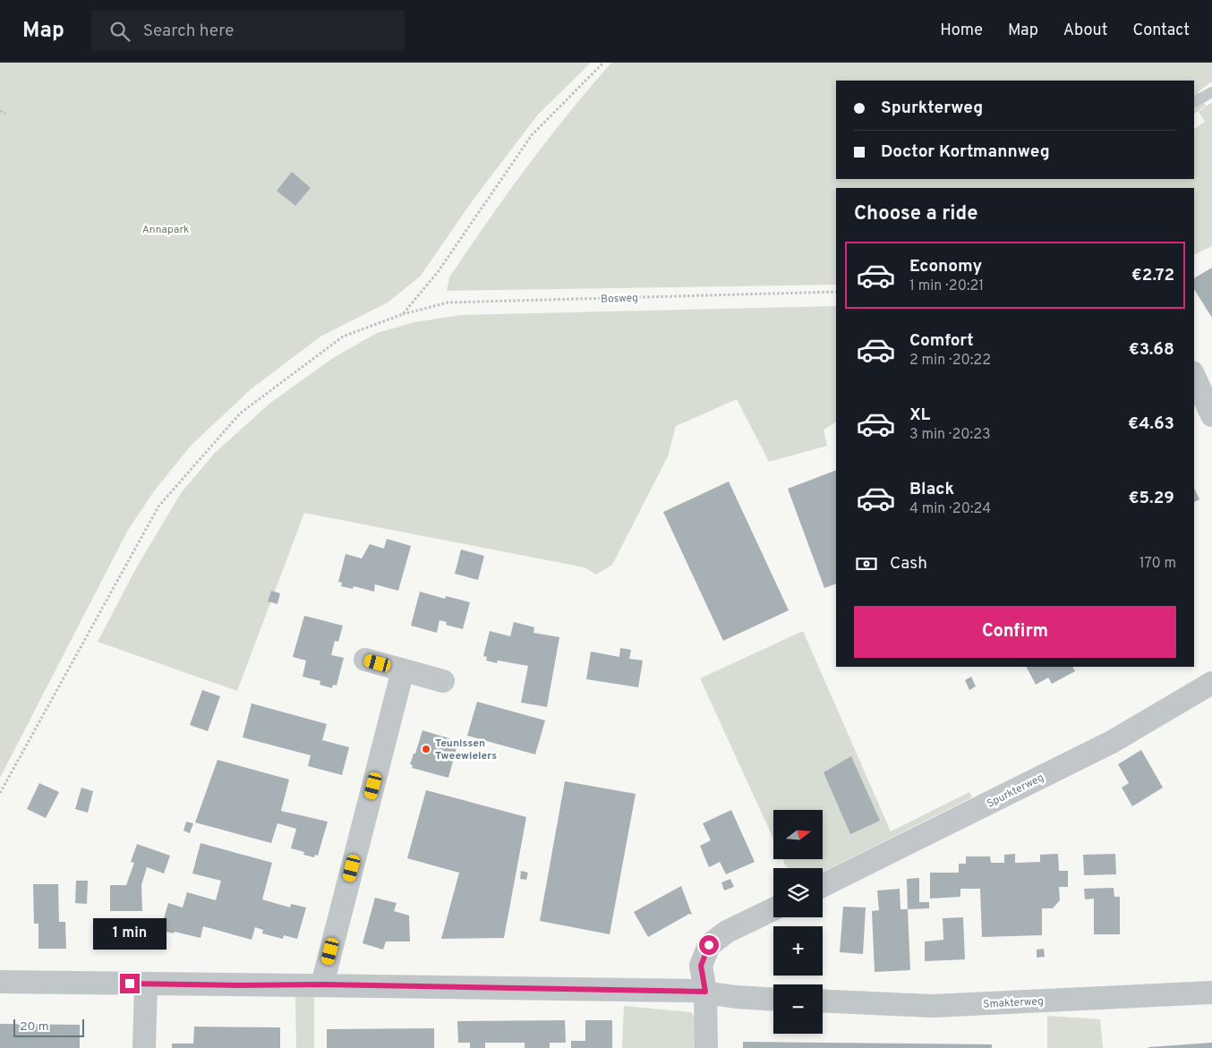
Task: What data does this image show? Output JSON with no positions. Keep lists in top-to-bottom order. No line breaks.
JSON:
{"streets":{"street":["Spurkterweg","Smakterweg"],"path":["Bosweg"]},"parks":["Annapark"],"places":["Teunissen Tweewielers"],"scale_bar":"20 m","north":"right","page":{"header":"Map","search":"Search here","nav":["Home","Map","About","Contact"],"banner":["Spurkterweg","Doctor Kortmannweg"],"heading":"Choose a ride","list":[{"name":"Economy","note":"1 min · 20:21","value":"€2.72"},{"name":"Comfort","note":"2 min · 20:22","value":"€3.68"},{"name":"XL","note":"3 min · 20:23","value":"€4.63"},{"name":"Black","note":"4 min · 20:24","value":"€5.29"}],"pay":["Cash","170 m"],"buttons":"Confirm","map_buttons":["+","−"],"bubble":"1 min","scale":"20 m"}}
